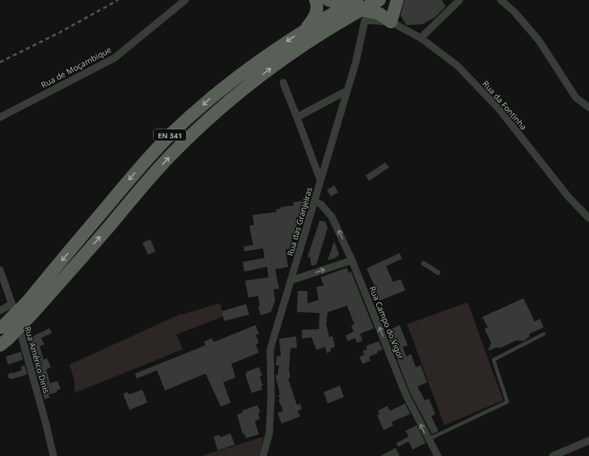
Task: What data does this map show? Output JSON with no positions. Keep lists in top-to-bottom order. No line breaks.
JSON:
{"streets":{"highway":["EN 341"],"street":["Rua de Moçambique","Rua da Fontinha","Rua das Granjeiras","Rua Campo do Vigor","Rua Américo Dinis"]},"crossings":[["Rua da Fontinha","Rua das Granjeiras"],["Rua das Granjeiras","Rua Campo do Vigor"]],"one_way":["Rua Campo do Vigor"]}
